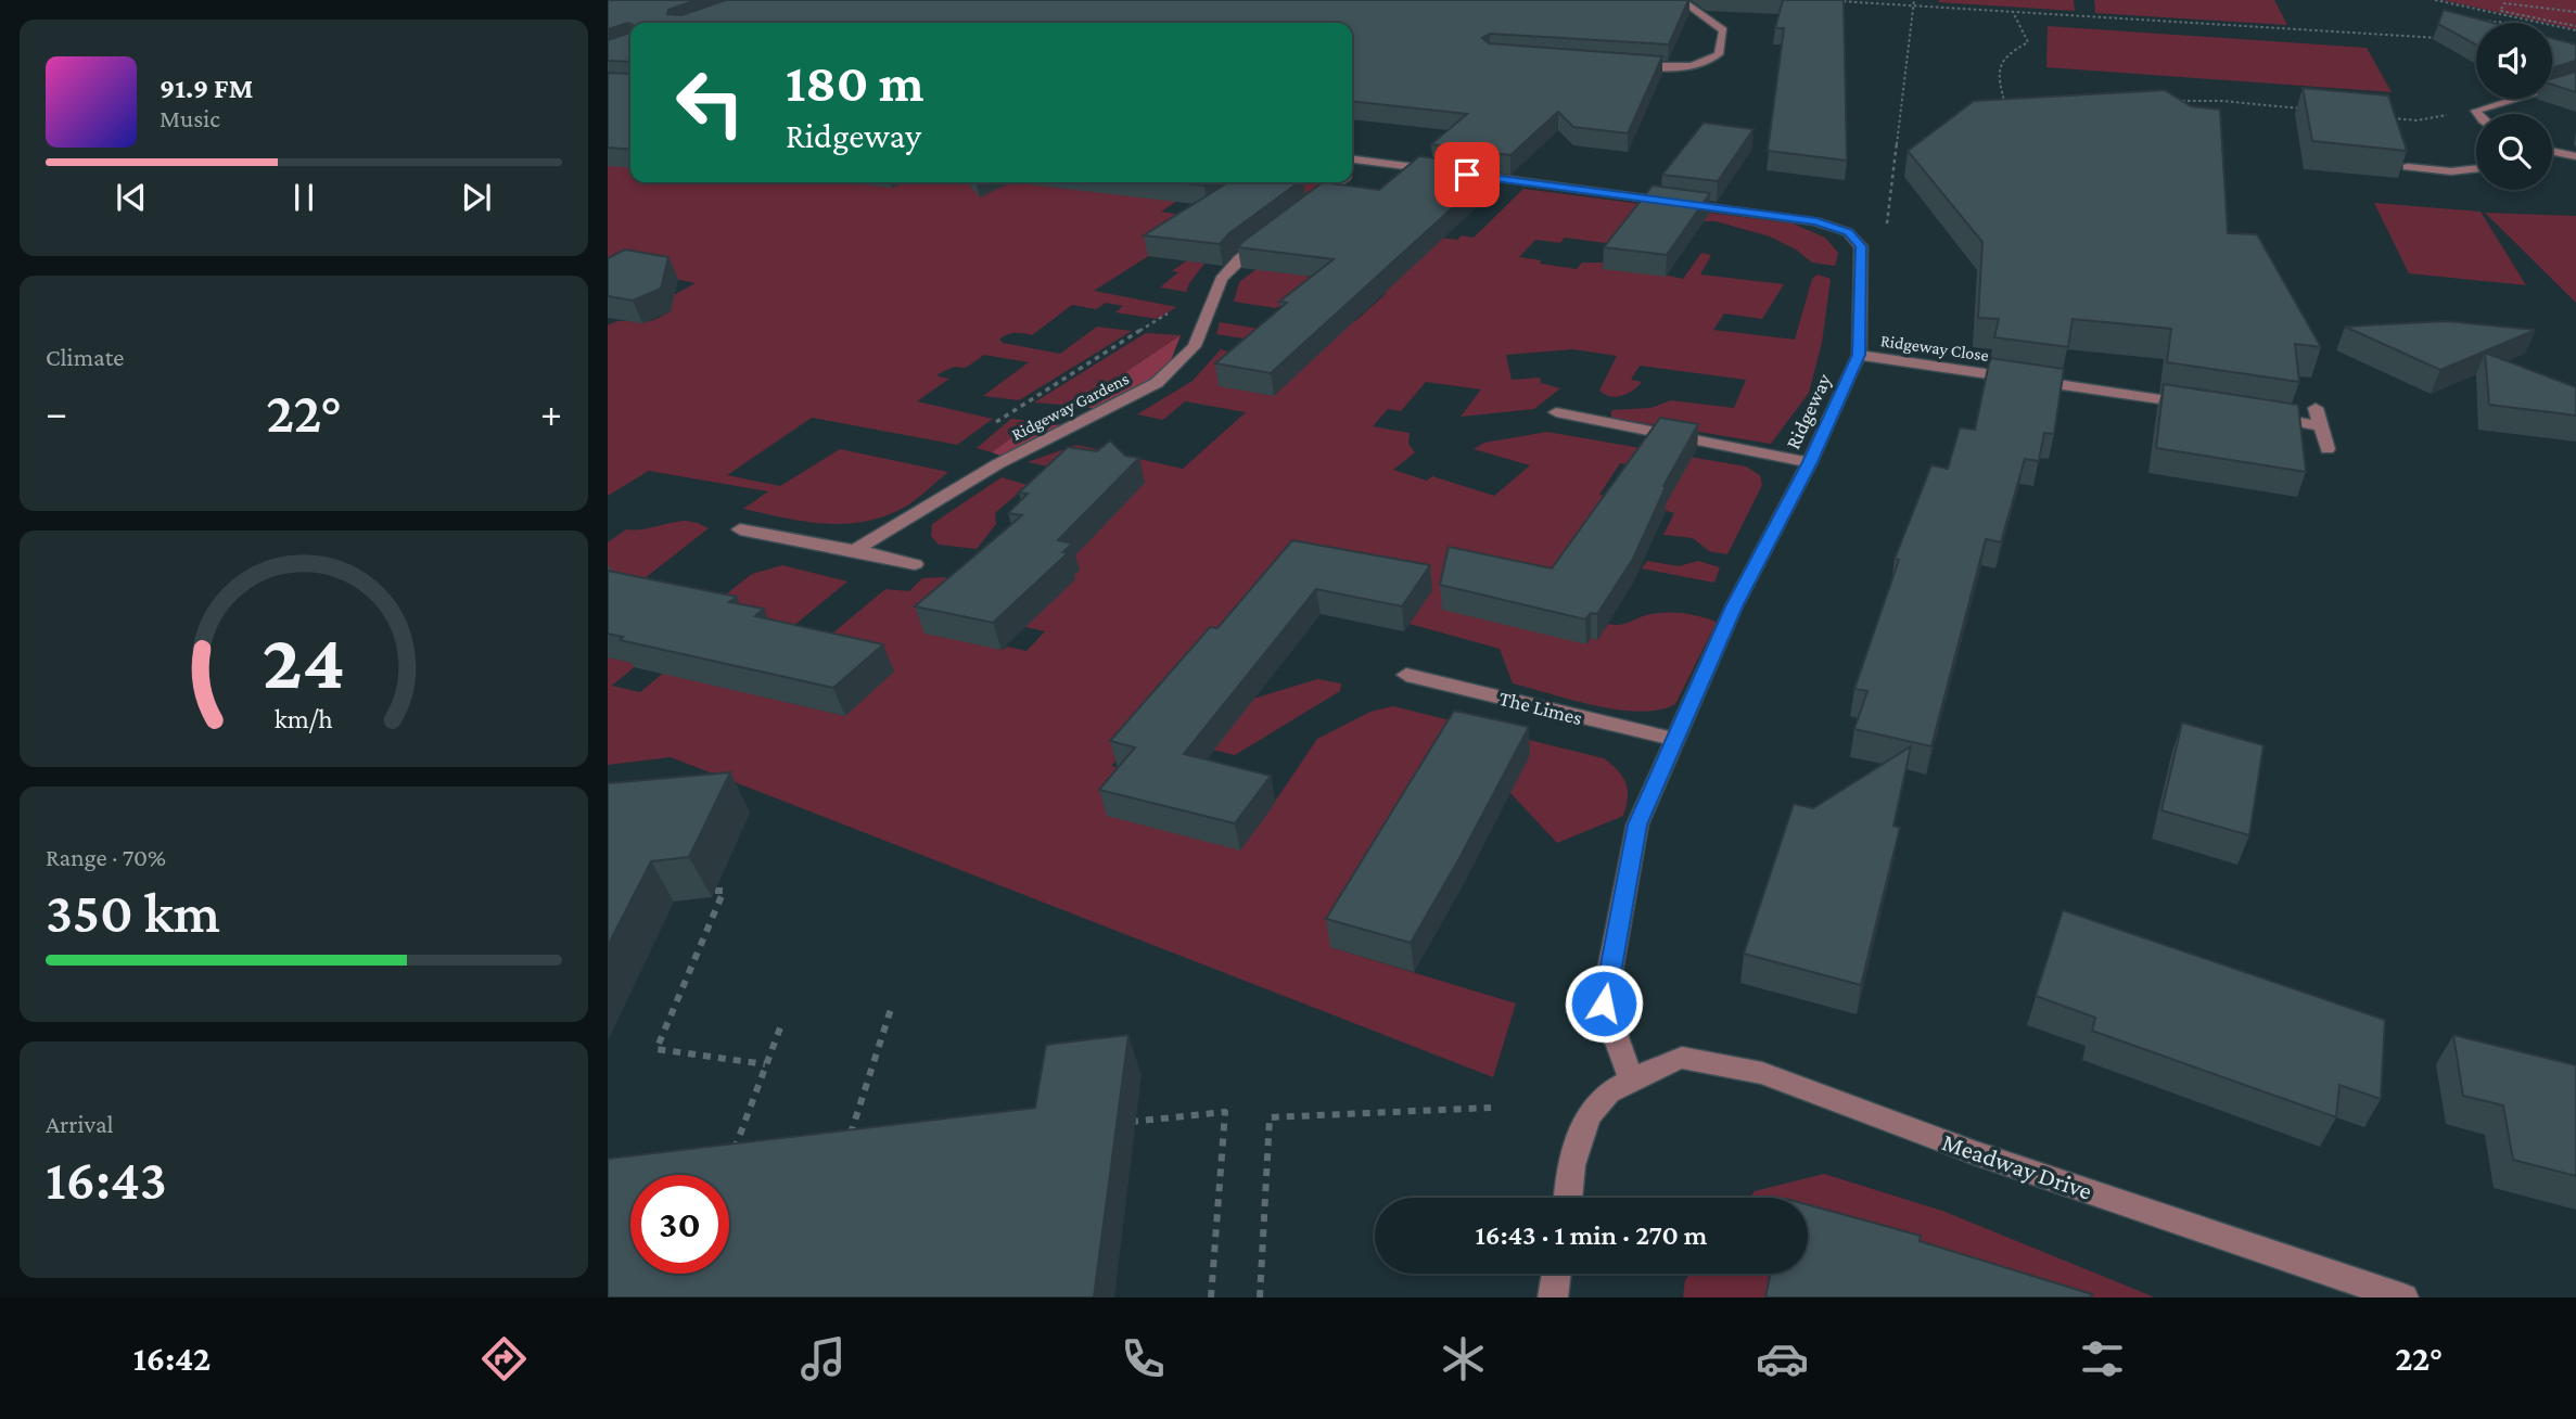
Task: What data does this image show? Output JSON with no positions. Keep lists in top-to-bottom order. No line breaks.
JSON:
{"streets":{"street":["Ridgeway Close","Ridgeway Gardens","Ridgeway","The Limes","Meadway Drive"]},"crossings":[["Ridgeway Close","Ridgeway"],["Ridgeway","The Limes"],["Ridgeway","Meadway Drive"]],"page":{"turn":["180 m","Ridgeway"],"song":["91.9 FM","Music"],"tile":["Climate",["Range · 70%","350 km"],["Arrival","16:43"]],"heat":["−","22°","+"],"limit":"30","trip":"16:43 · 1 min · 270 m","tabs":["16:42","22°"],"gauge":["24","km/h"]}}
